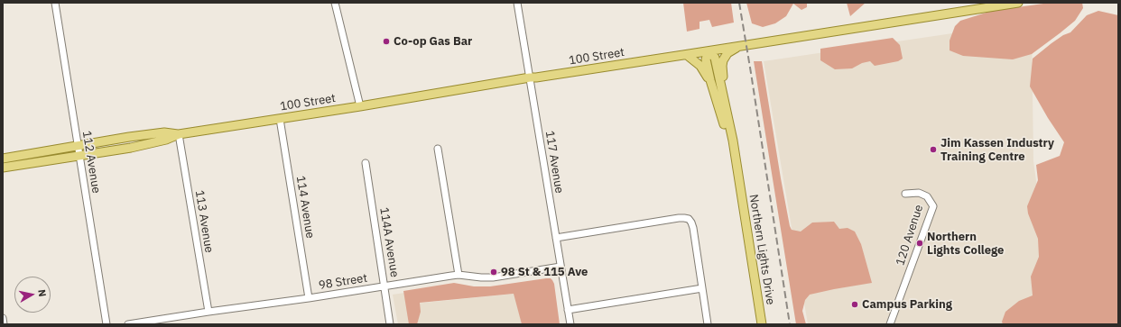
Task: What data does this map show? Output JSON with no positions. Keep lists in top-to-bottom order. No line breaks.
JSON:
{"streets":{"main road":["100 Street","Northern Lights Drive"],"street":["112 Avenue","117 Avenue","114 Avenue","113 Avenue","120 Avenue","114A Avenue","98 Street"]},"crossings":[["100 Street","112 Avenue"],["100 Street","117 Avenue"],["100 Street","114 Avenue"],["100 Street","113 Avenue"],["100 Street","Northern Lights Drive"],["117 Avenue","98 Street"],["114 Avenue","98 Street"],["113 Avenue","98 Street"],["114A Avenue","98 Street"]],"places":["Co-op Gas Bar","Jim Kassen Industry Training Centre","Northern Lights College","98 St & 115 Ave","Campus Parking"],"north":"right"}
